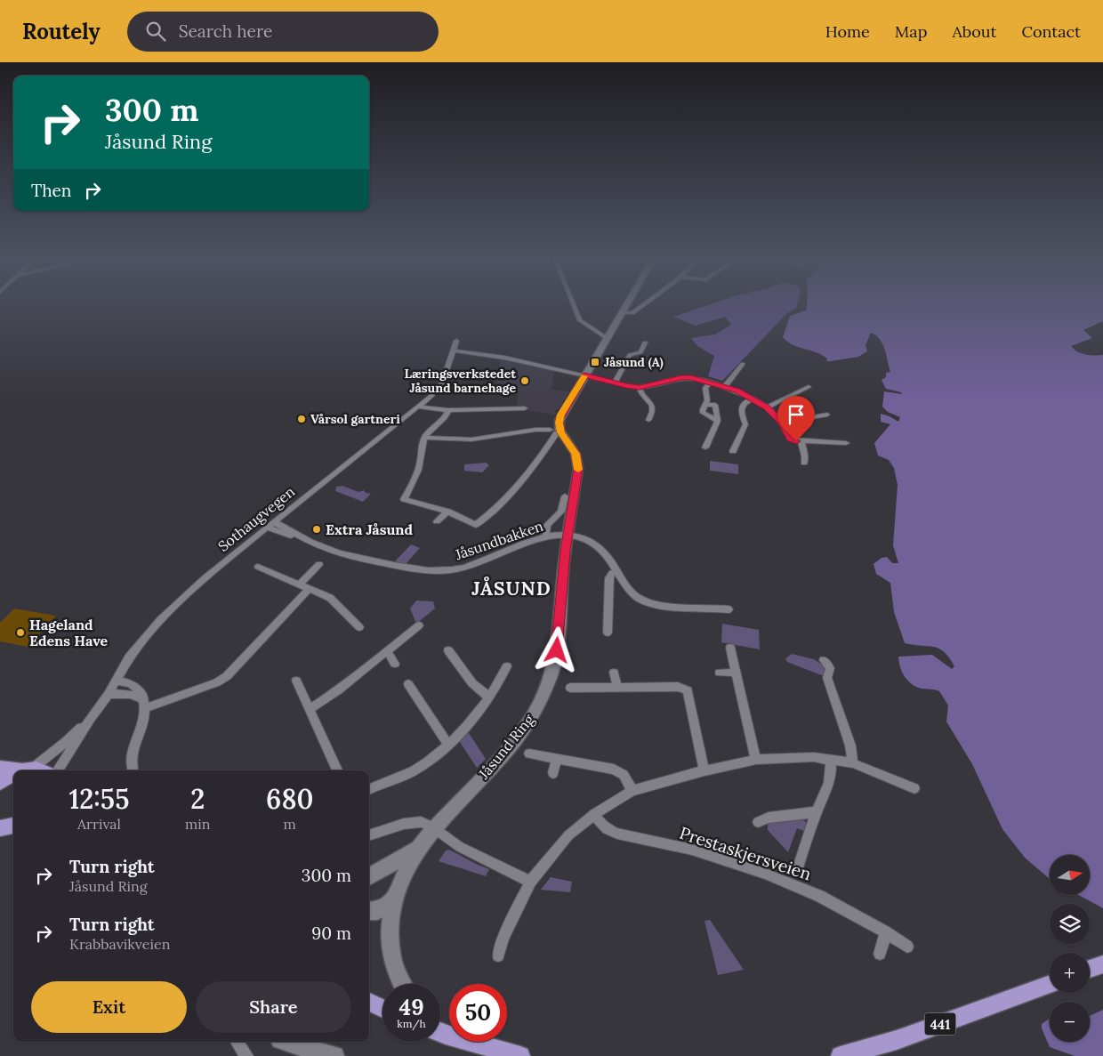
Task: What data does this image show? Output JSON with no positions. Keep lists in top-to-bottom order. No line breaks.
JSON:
{"streets":{"main road":["Jåsund Ring","441"],"street":["Sothaugvegen","Jåsundbakken","Prestaskjersveien"]},"crossings":[["Sothaugvegen","Jåsundbakken"],["Jåsundbakken","Jåsund Ring"]],"districts":["JÅSUND"],"places":{"transit":["Jåsund (A)"],"other":["Læringsverkstedet Jåsund barnehage","Vårsol gartneri","Extra Jåsund","Hageland Edens Have"]},"north":"right","page":{"header":"Routely","search":"Search here","nav":["Home","Map","About","Contact"],"turn":["300 m","Jåsund Ring"],"then":"Then","eta":["12:55","Arrival","2","min","680","m"],"list":[{"name":"Turn right","note":"Jåsund Ring","value":"300 m"},{"name":"Turn right","note":"Krabbavikveien","value":"90 m"}],"map_buttons":["+","−"],"buttons":["Exit","Share"],"speed":"49 km/h","limit":"50"}}
